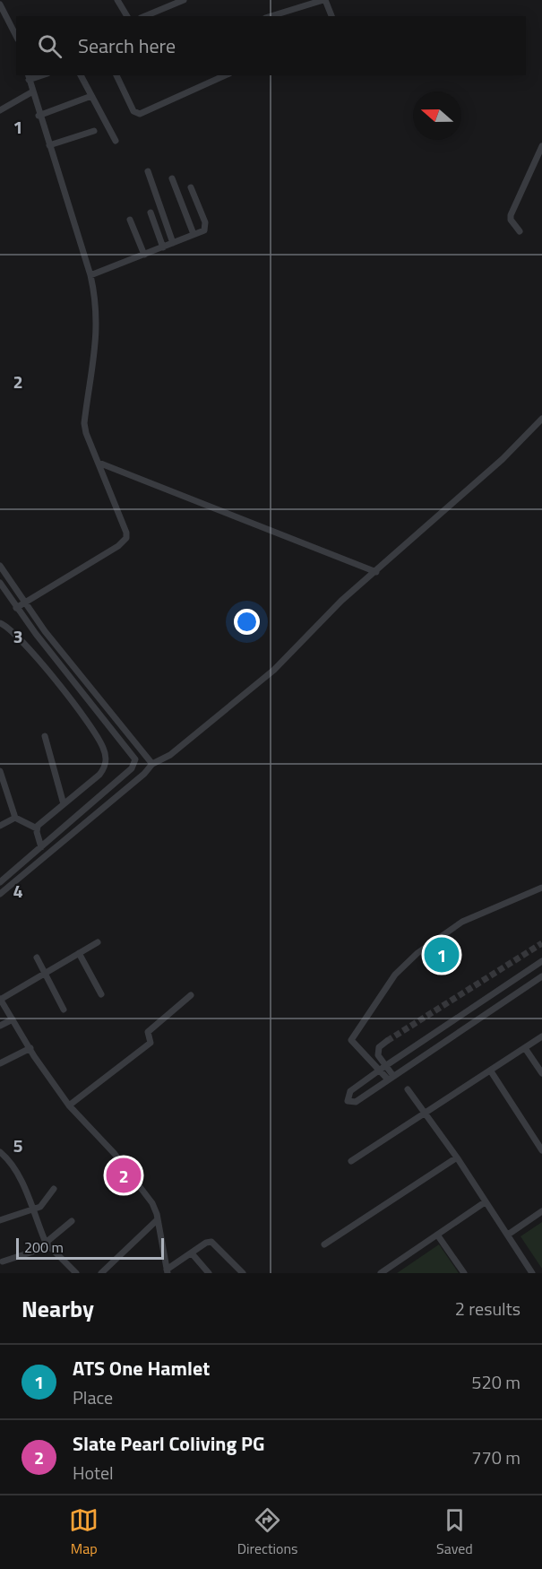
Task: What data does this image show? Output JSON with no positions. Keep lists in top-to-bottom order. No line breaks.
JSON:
{"scale_bar":"200 m","north":"left","page":{"search":"Search here","pins":["1","2"],"scale":"200 m","heading":["Nearby","2 results"],"list":[{"mark":"1","name":"ATS One Hamlet","note":"Place","value":"520 m"},{"mark":"2","name":"Slate Pearl Coliving PG","note":"Hotel","value":"770 m"}],"nav":["Map","Directions","Saved"]},"grid":{"rows":["1","2","3","4","5"]}}
